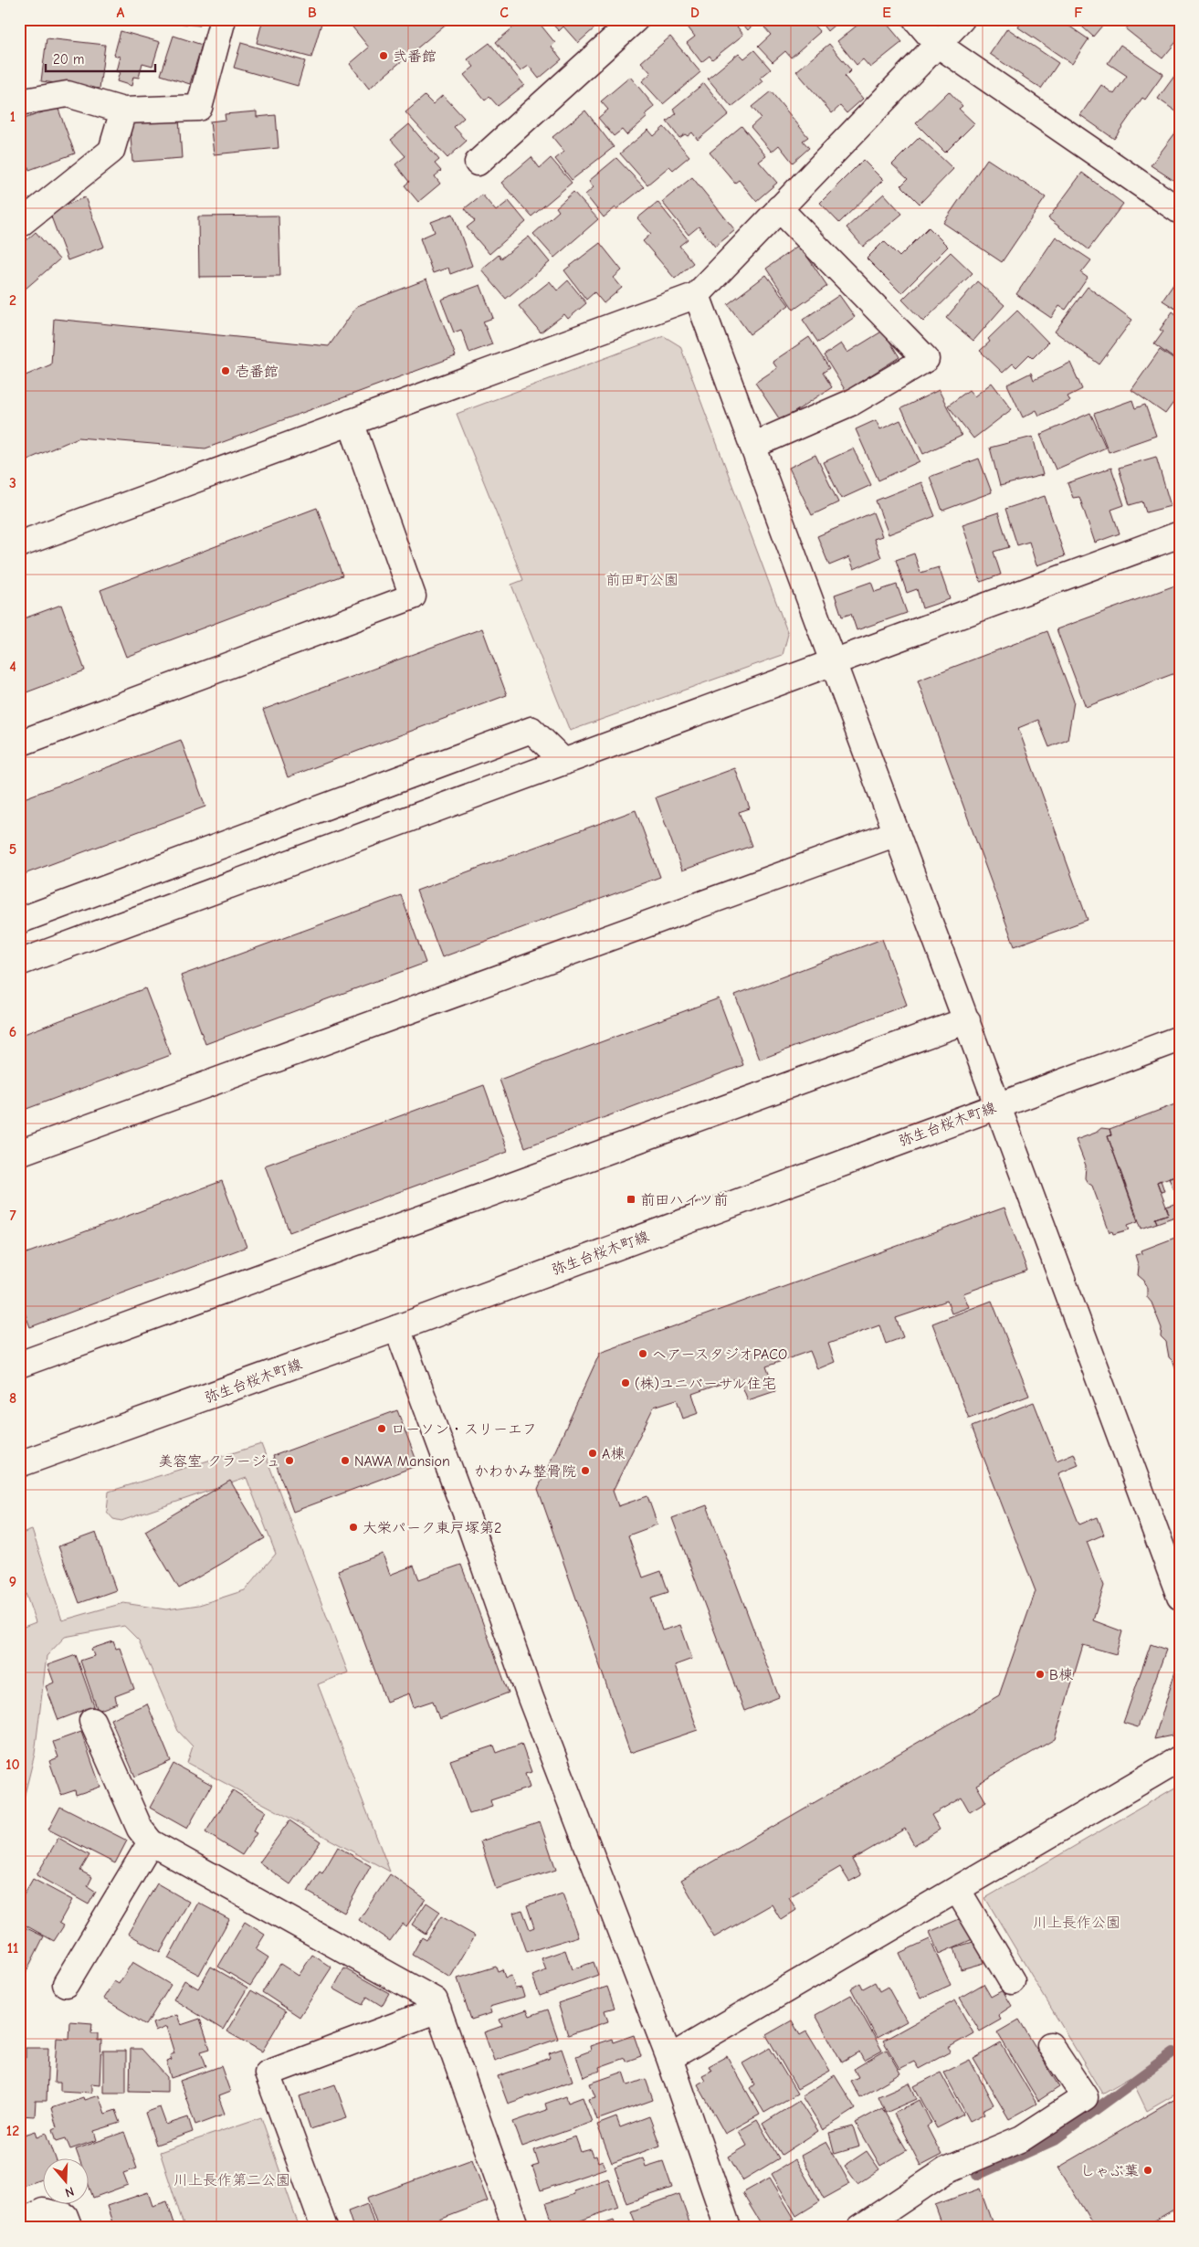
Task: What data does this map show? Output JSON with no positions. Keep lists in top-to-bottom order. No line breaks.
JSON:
{"streets":{"street":["弥生台桜木町線"]},"parks":["前田町公園","川上長作公園","川上長作第二公園"],"places":{"other":["弐番館","壱番館","ヘアースタジオPACO","(株)ユニバーサル住宅","ローソン・スリーエフ","A棟","美容室 クラージュ","NAWA Mansion","かわかみ整骨院","大栄パーク東戸塚第2","B棟","しゃぶ葉"],"transit":["前田ハイツ前"]},"scale_bar":"20 m","north":"bottom","grid":{"columns":["A","B","C","D","E","F"],"rows":["1","2","3","4","5","6","7","8","9","10","11","12"]}}
